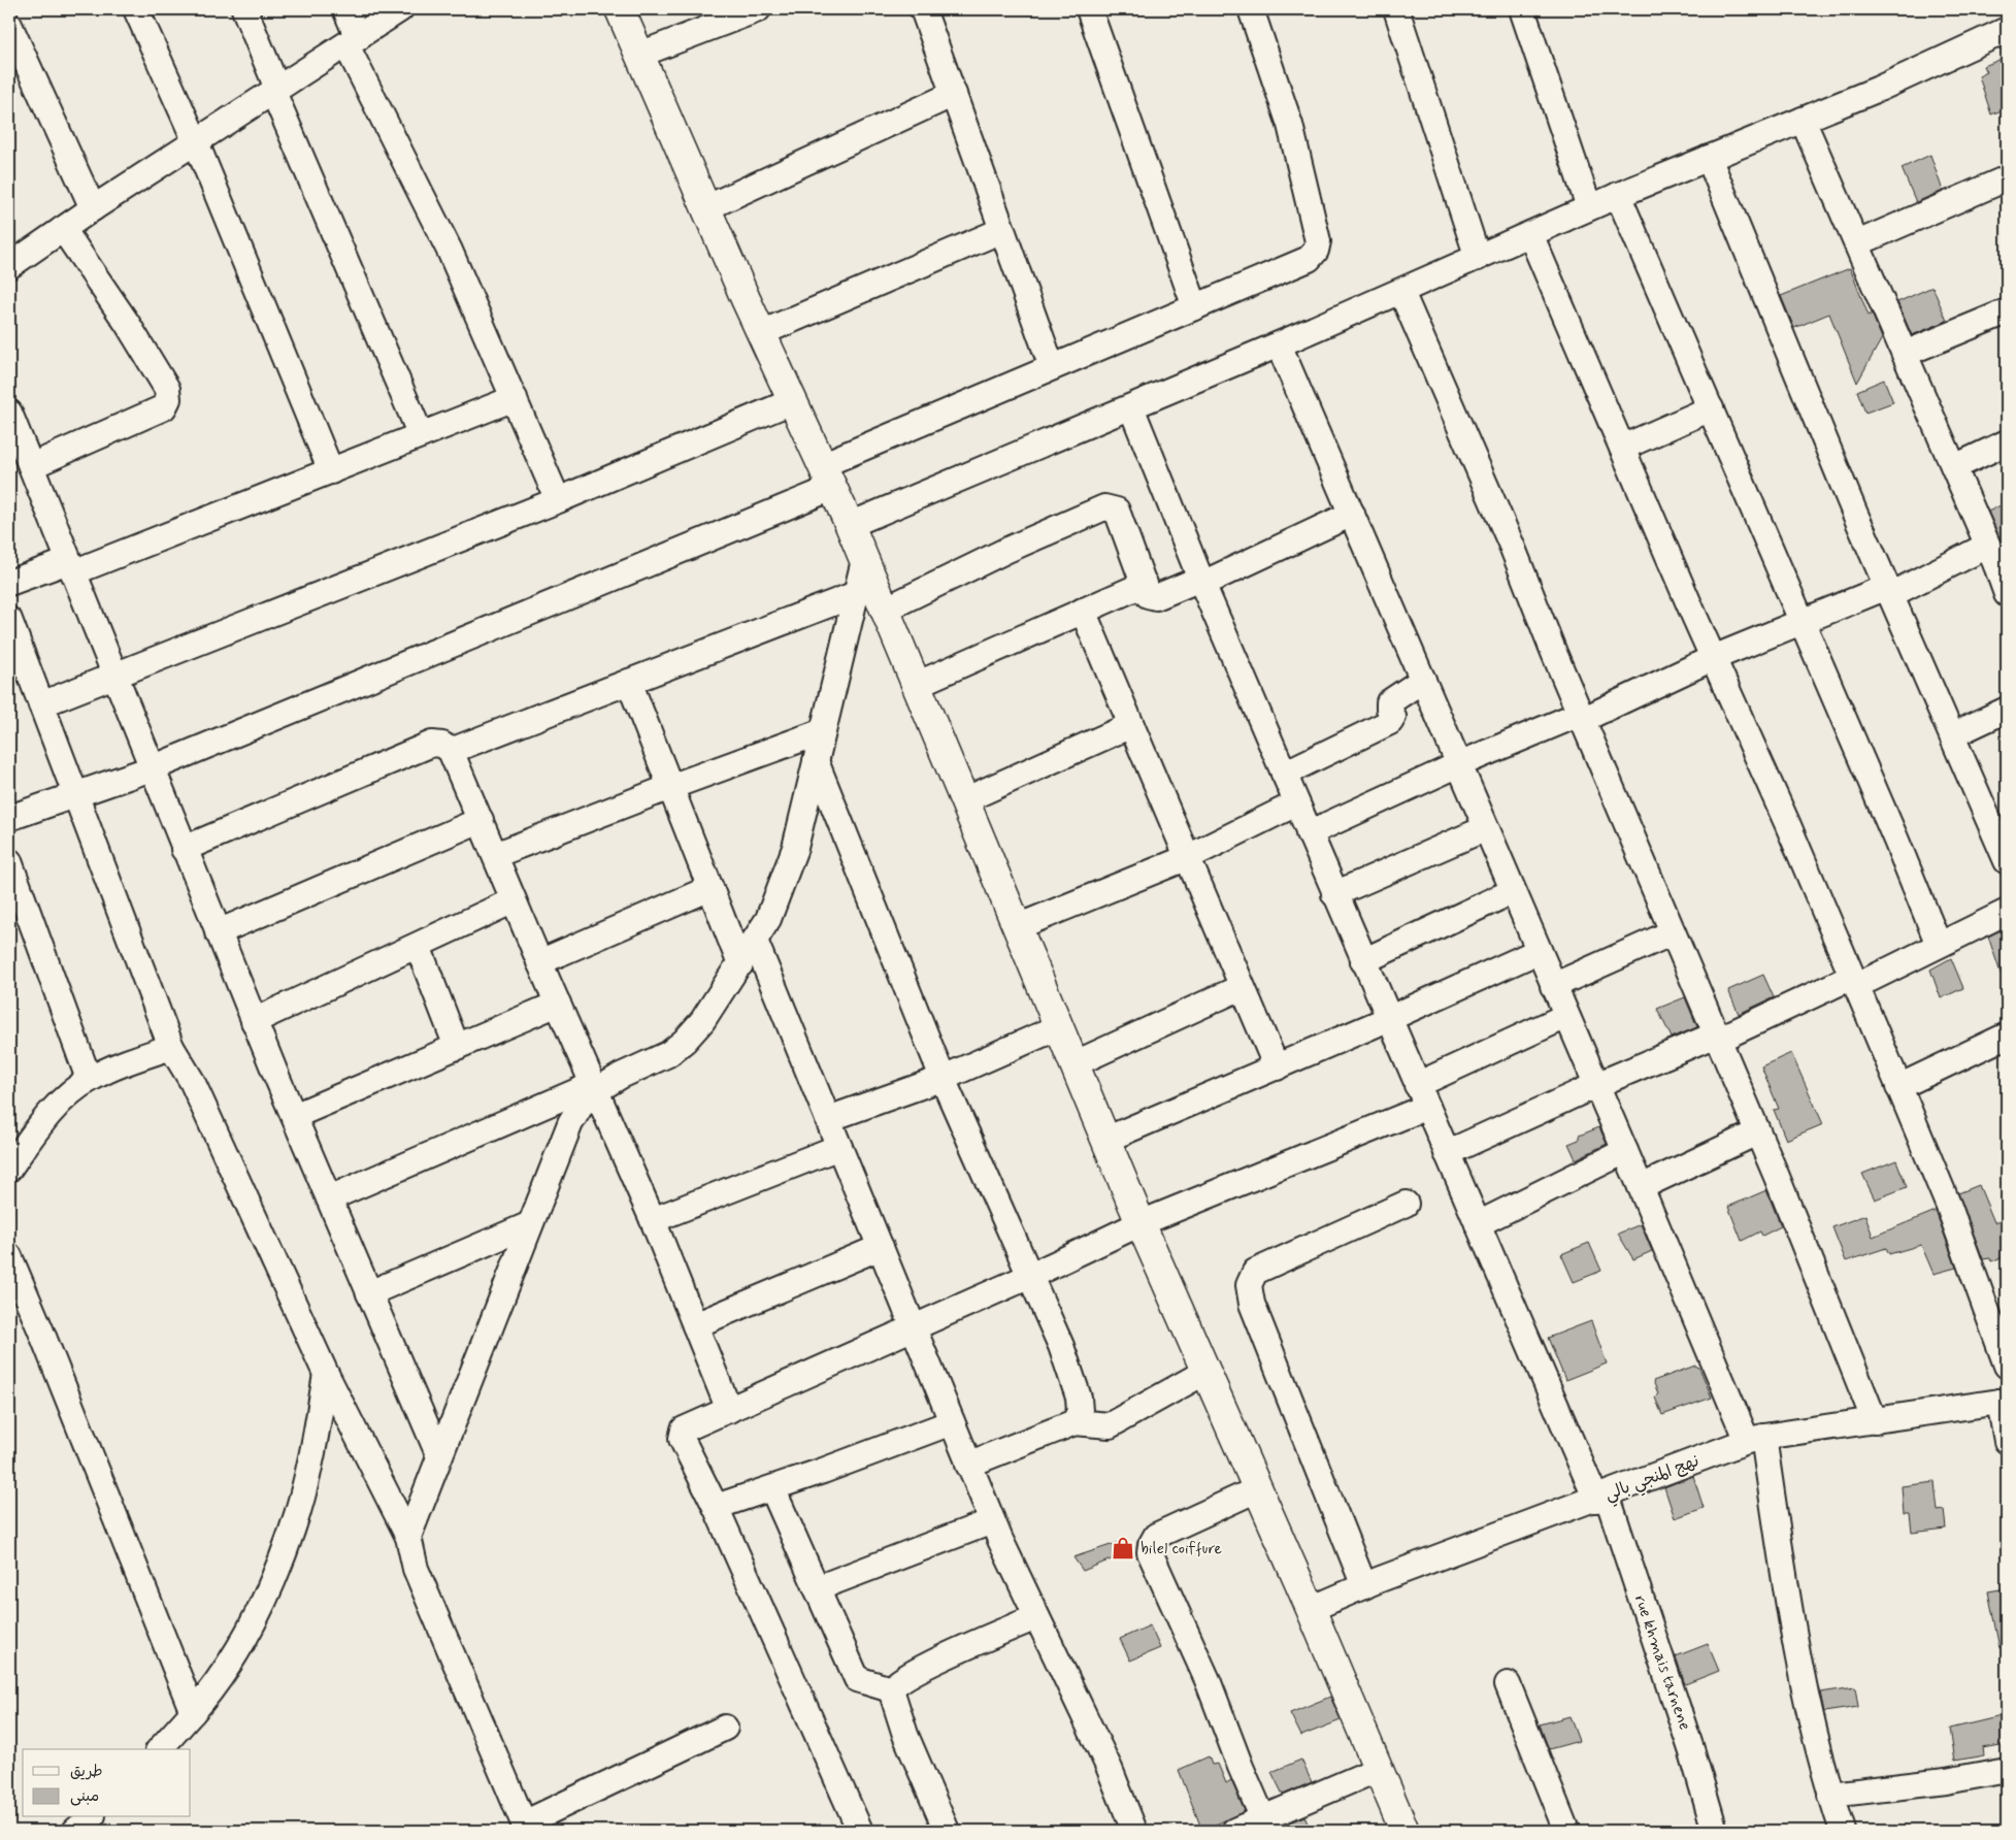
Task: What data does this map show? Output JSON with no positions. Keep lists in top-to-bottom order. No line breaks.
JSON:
{"streets":{"street":["نهج المنجي بالي","rue khmais tarnene"]},"crossings":[["نهج المنجي بالي","rue khmais tarnene"]],"places":{"shop":["bilel coiffure"]},"legend":["طريق","مبنى"]}
